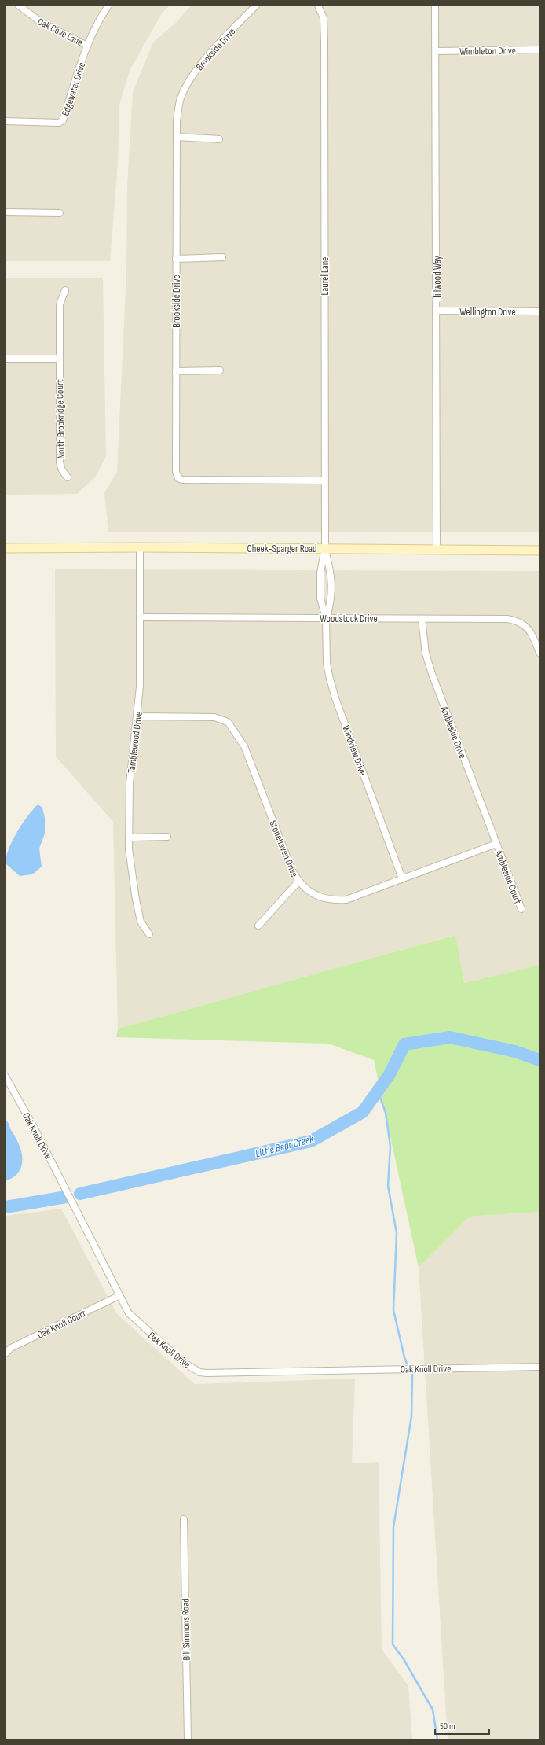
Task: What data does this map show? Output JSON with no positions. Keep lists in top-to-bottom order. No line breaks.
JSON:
{"streets":{"main road":["Cheek-Sparger Road"],"street":["Oak Cove Lane","Brookside Drive","Wimbleton Drive","Edgewater Drive","Laurel Lane","Hillwood Way","Wellington Drive","North Brookridge Court","Woodstock Drive","Ambleside Drive","Tamblewood Drive","Windview Drive","Stonehaven Drive","Ambleside Court","Oak Knoll Drive","Oak Knoll Court","Bill Simmons Road"]},"crossings":[["Oak Cove Lane","Edgewater Drive"],["Brookside Drive","Laurel Lane"],["Wimbleton Drive","Hillwood Way"],["Laurel Lane","Cheek-Sparger Road"],["Laurel Lane","Windview Drive"],["Hillwood Way","Wellington Drive"],["Hillwood Way","Cheek-Sparger Road"],["Cheek-Sparger Road","Tamblewood Drive"],["Cheek-Sparger Road","Windview Drive"],["Woodstock Drive","Ambleside Drive"],["Woodstock Drive","Tamblewood Drive"],["Woodstock Drive","Windview Drive"],["Ambleside Drive","Stonehaven Drive"],["Ambleside Drive","Ambleside Court"],["Tamblewood Drive","Stonehaven Drive"],["Windview Drive","Stonehaven Drive"],["Stonehaven Drive","Ambleside Court"],["Oak Knoll Drive","Oak Knoll Court"]],"water":["Little Bear Creek"],"scale_bar":"50 m"}
